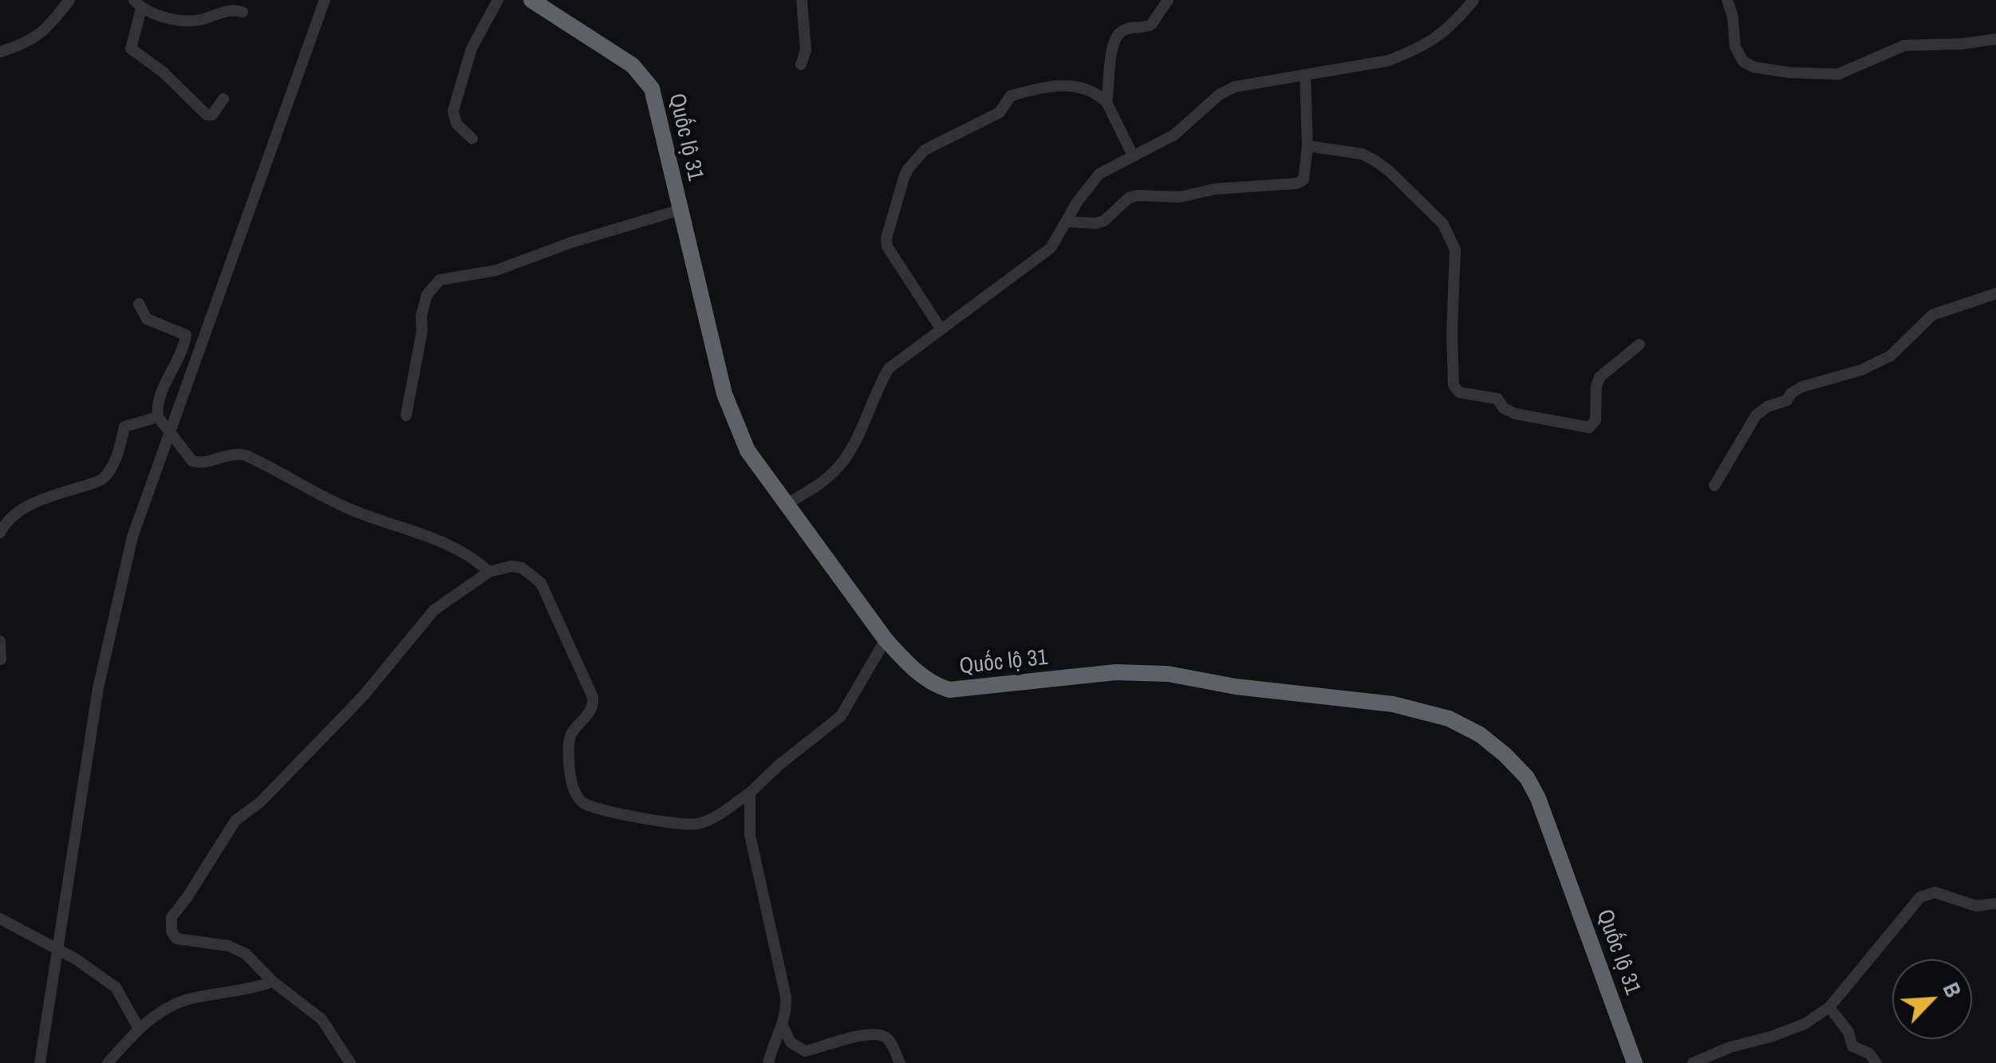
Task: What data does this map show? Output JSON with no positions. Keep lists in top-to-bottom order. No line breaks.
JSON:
{"streets":{"highway":["Quốc lộ 31"]},"north":"top right"}
